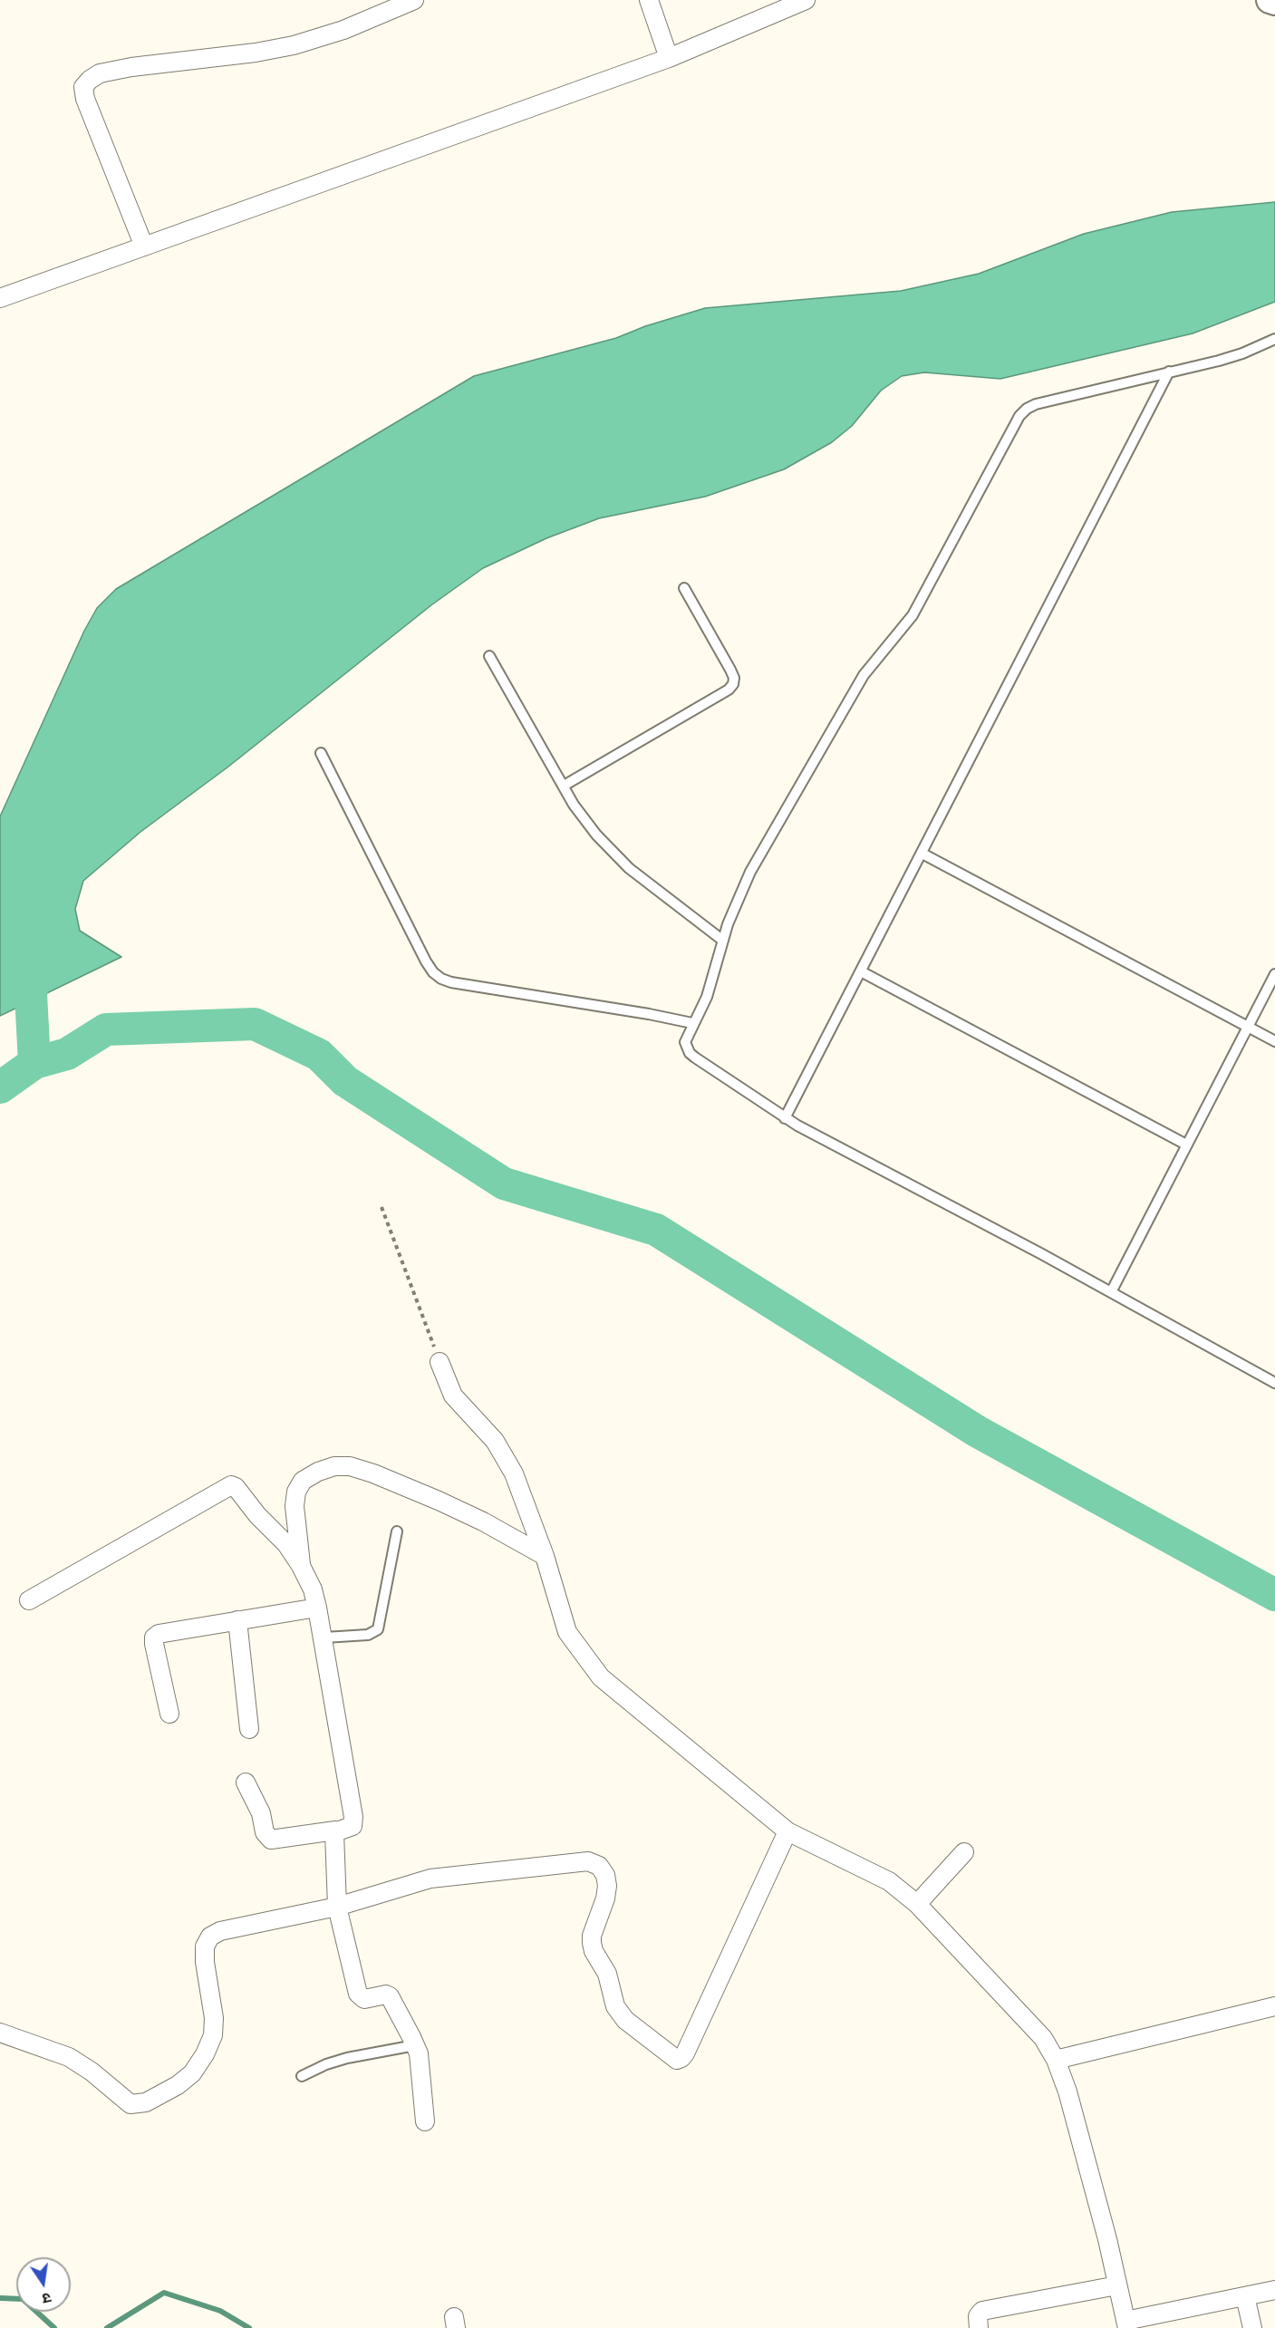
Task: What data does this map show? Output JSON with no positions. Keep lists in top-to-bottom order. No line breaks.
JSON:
{"north":"bottom"}
